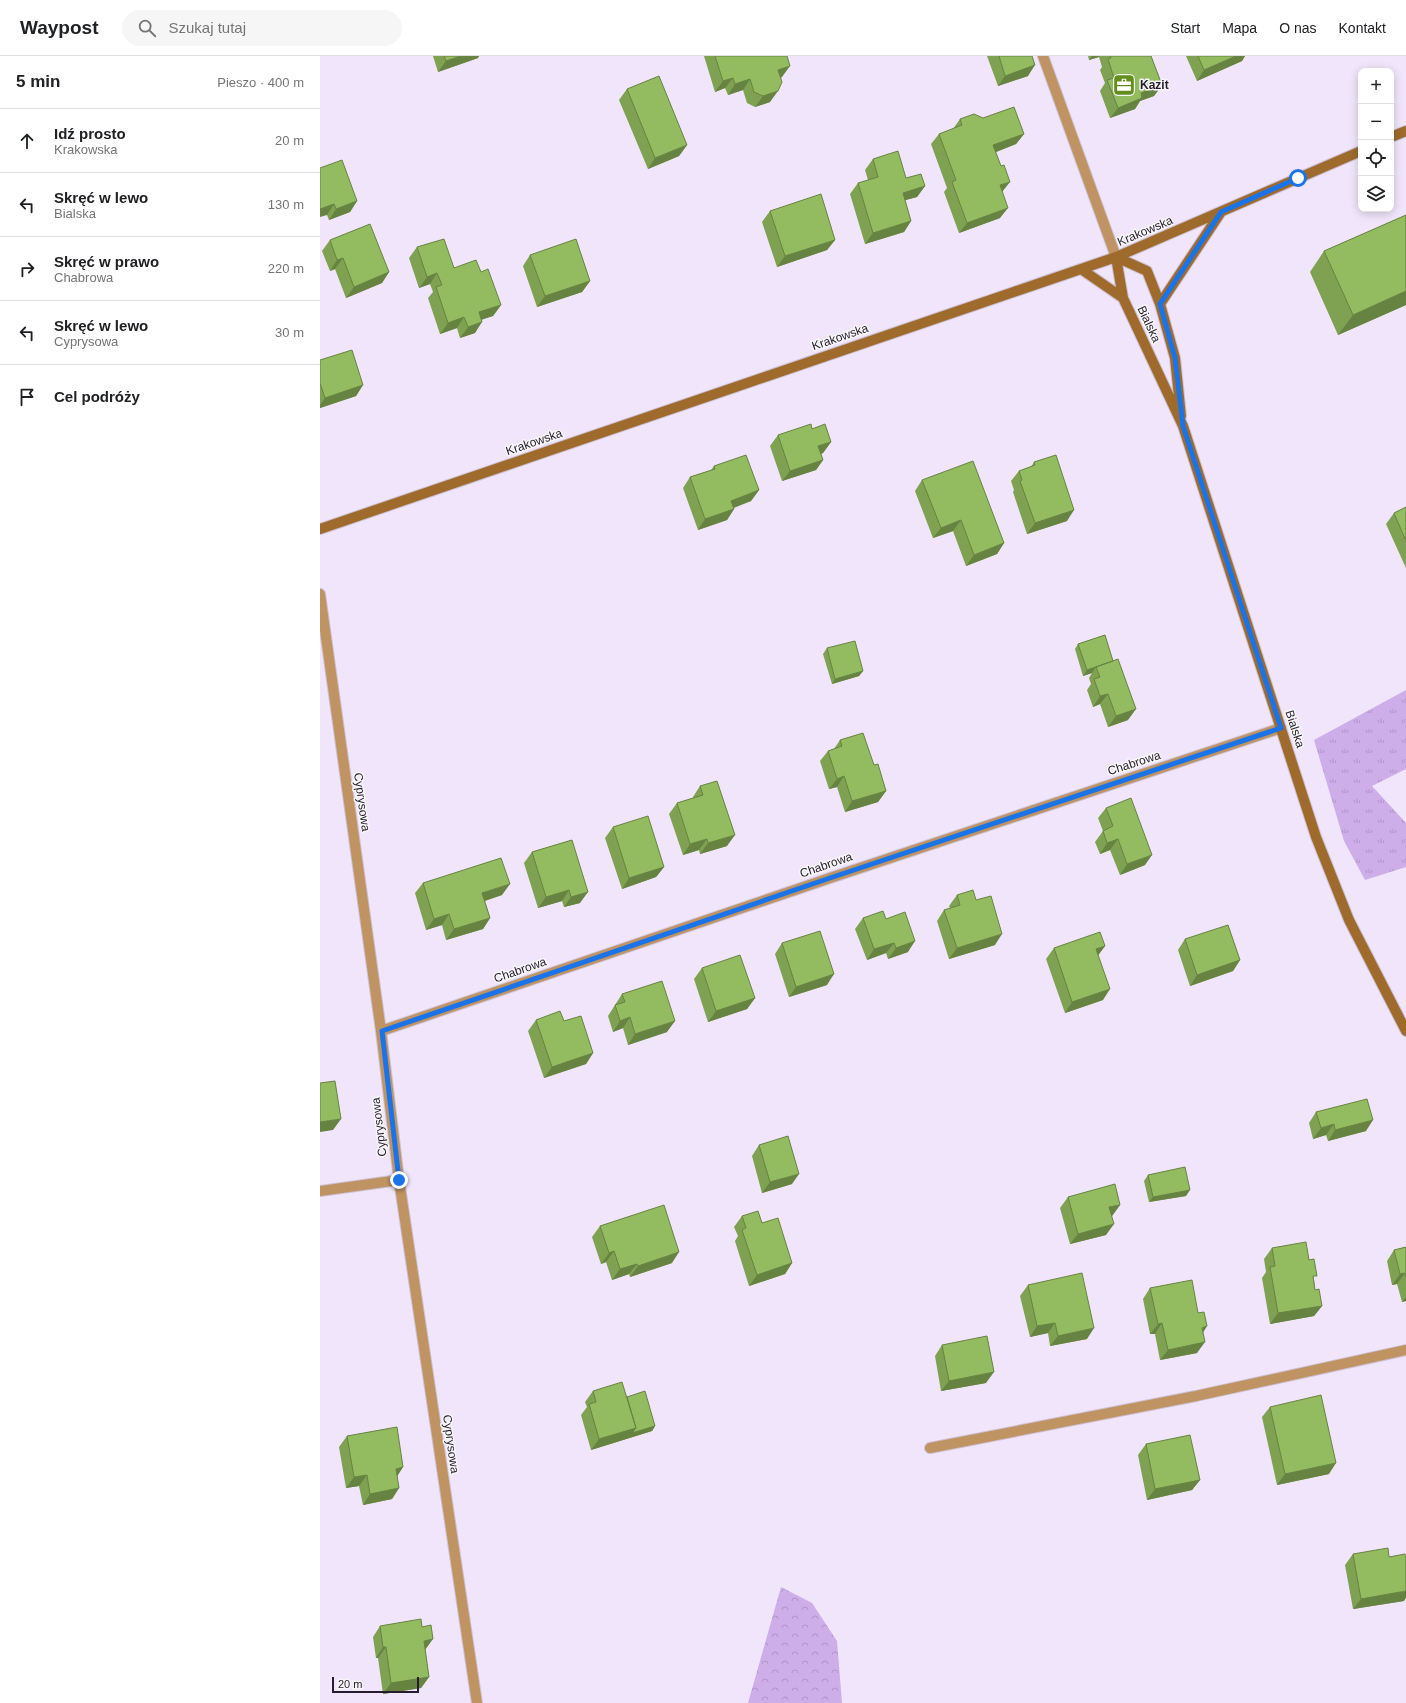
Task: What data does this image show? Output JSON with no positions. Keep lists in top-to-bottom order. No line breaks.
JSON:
{"streets":{"street":["Krakowska","Bialska","Chabrowa","Cyprysowa"]},"crossings":[["Krakowska","Bialska"],["Bialska","Chabrowa"],["Chabrowa","Cyprysowa"]],"places":{"office":["Kazit"]},"scale_bar":"20 m","page":{"header":"Waypost","search":"Szukaj tutaj","nav":["Start","Mapa","O nas","Kontakt"],"heading":["5 min","Pieszo · 400 m"],"map_buttons":["+","−"],"list":[["Idź prosto","Krakowska","20 m"],["Skręć w lewo","Bialska","130 m"],["Skręć w prawo","Chabrowa","220 m"],["Skręć w lewo","Cyprysowa","30 m"],"Cel podróży"],"scale":"20 m"}}
